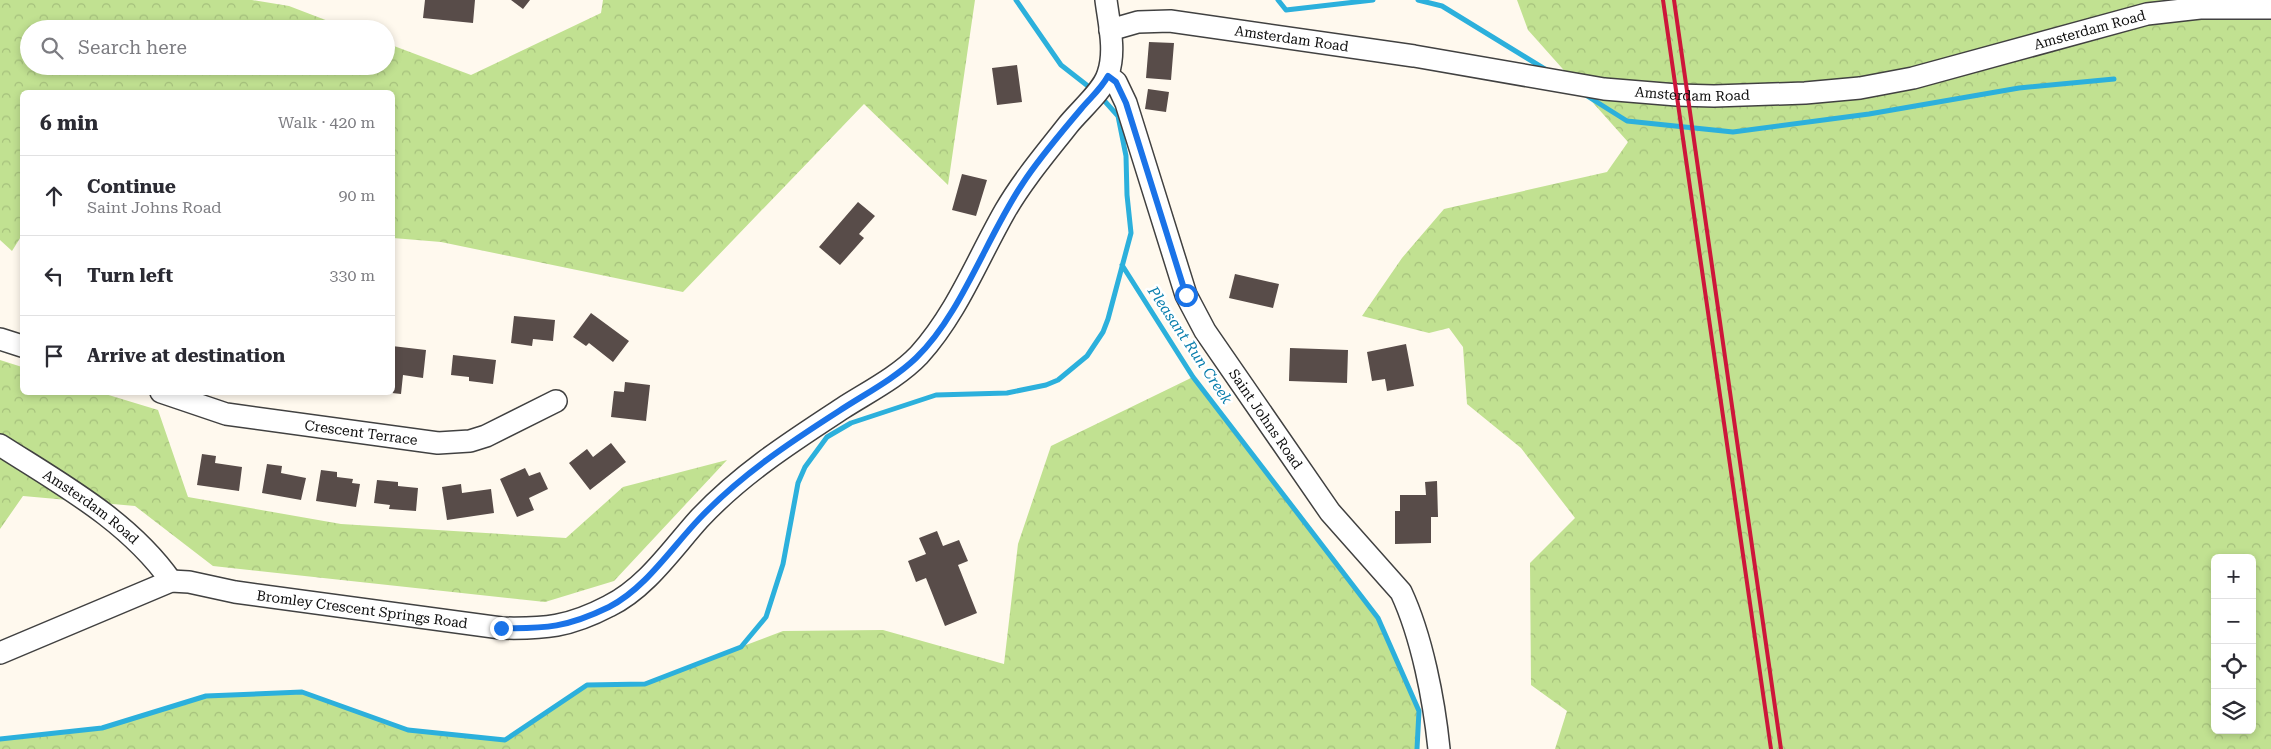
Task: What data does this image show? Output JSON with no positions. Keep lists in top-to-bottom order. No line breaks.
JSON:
{"streets":{"street":["Amsterdam Road","Saint Johns Road","Crescent Terrace","Bromley Crescent Springs Road"]},"crossings":[["Amsterdam Road","Bromley Crescent Springs Road"],["Saint Johns Road","Bromley Crescent Springs Road"]],"water":["Pleasant Run Creek"],"page":{"search":"Search here","heading":["6 min","Walk · 420 m"],"list":[["Continue","Saint Johns Road","90 m"],["Turn left","330 m"],"Arrive at destination"],"map_buttons":["+","−"]}}
